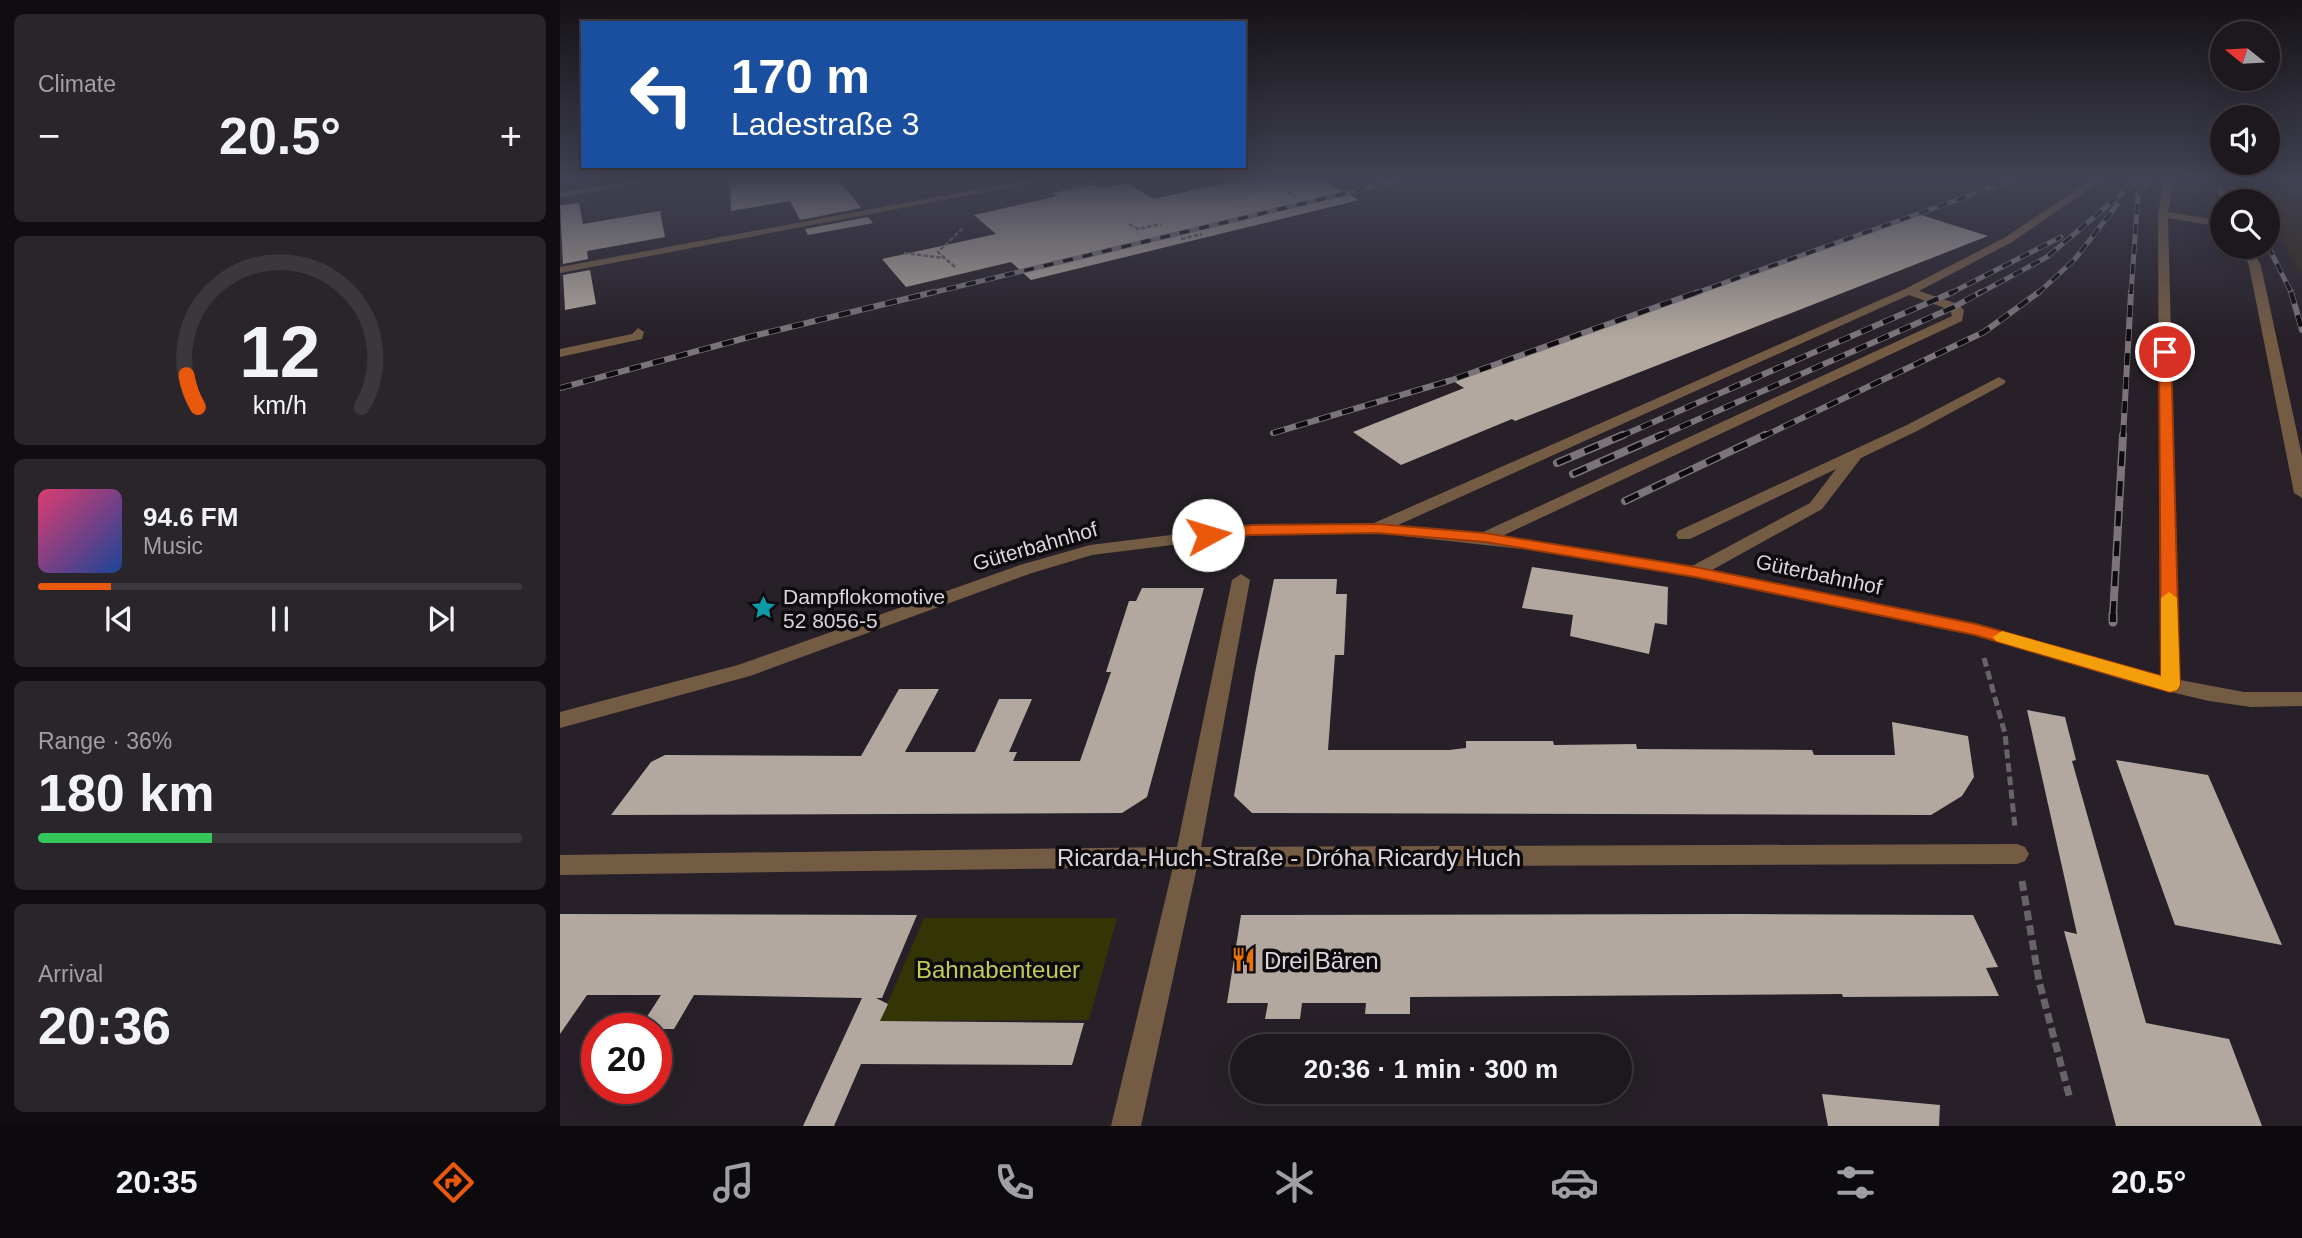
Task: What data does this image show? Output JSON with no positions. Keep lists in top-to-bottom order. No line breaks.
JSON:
{"streets":{"street":["Güterbahnhof","Ricarda-Huch-Straße - Dróha Ricardy Huch"]},"parks":["Bahnabenteuer"],"places":{"place":["Dampflokomotive 52 8056-5"],"restaurant":["Drei Bären"]},"north":"left","page":{"tile":["Climate",["Range · 36%","180 km"],["Arrival","20:36"]],"turn":["170 m","Ladestraße 3"],"heat":["−","20.5°","+"],"song":["94.6 FM","Music"],"limit":"20","trip":"20:36 · 1 min · 300 m","tabs":["20:35","20.5°"],"gauge":["12","km/h"]}}
